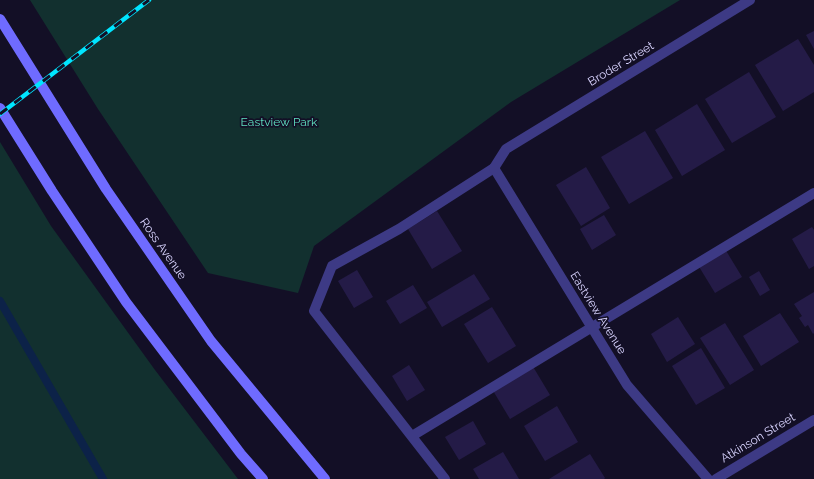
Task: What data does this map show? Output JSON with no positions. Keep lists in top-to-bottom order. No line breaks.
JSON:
{"streets":{"main road":["Ross Avenue"],"street":["Broder Street","Eastview Avenue","Atkinson Street"]},"crossings":[["Broder Street","Eastview Avenue"]],"parks":["Eastview Park"]}
